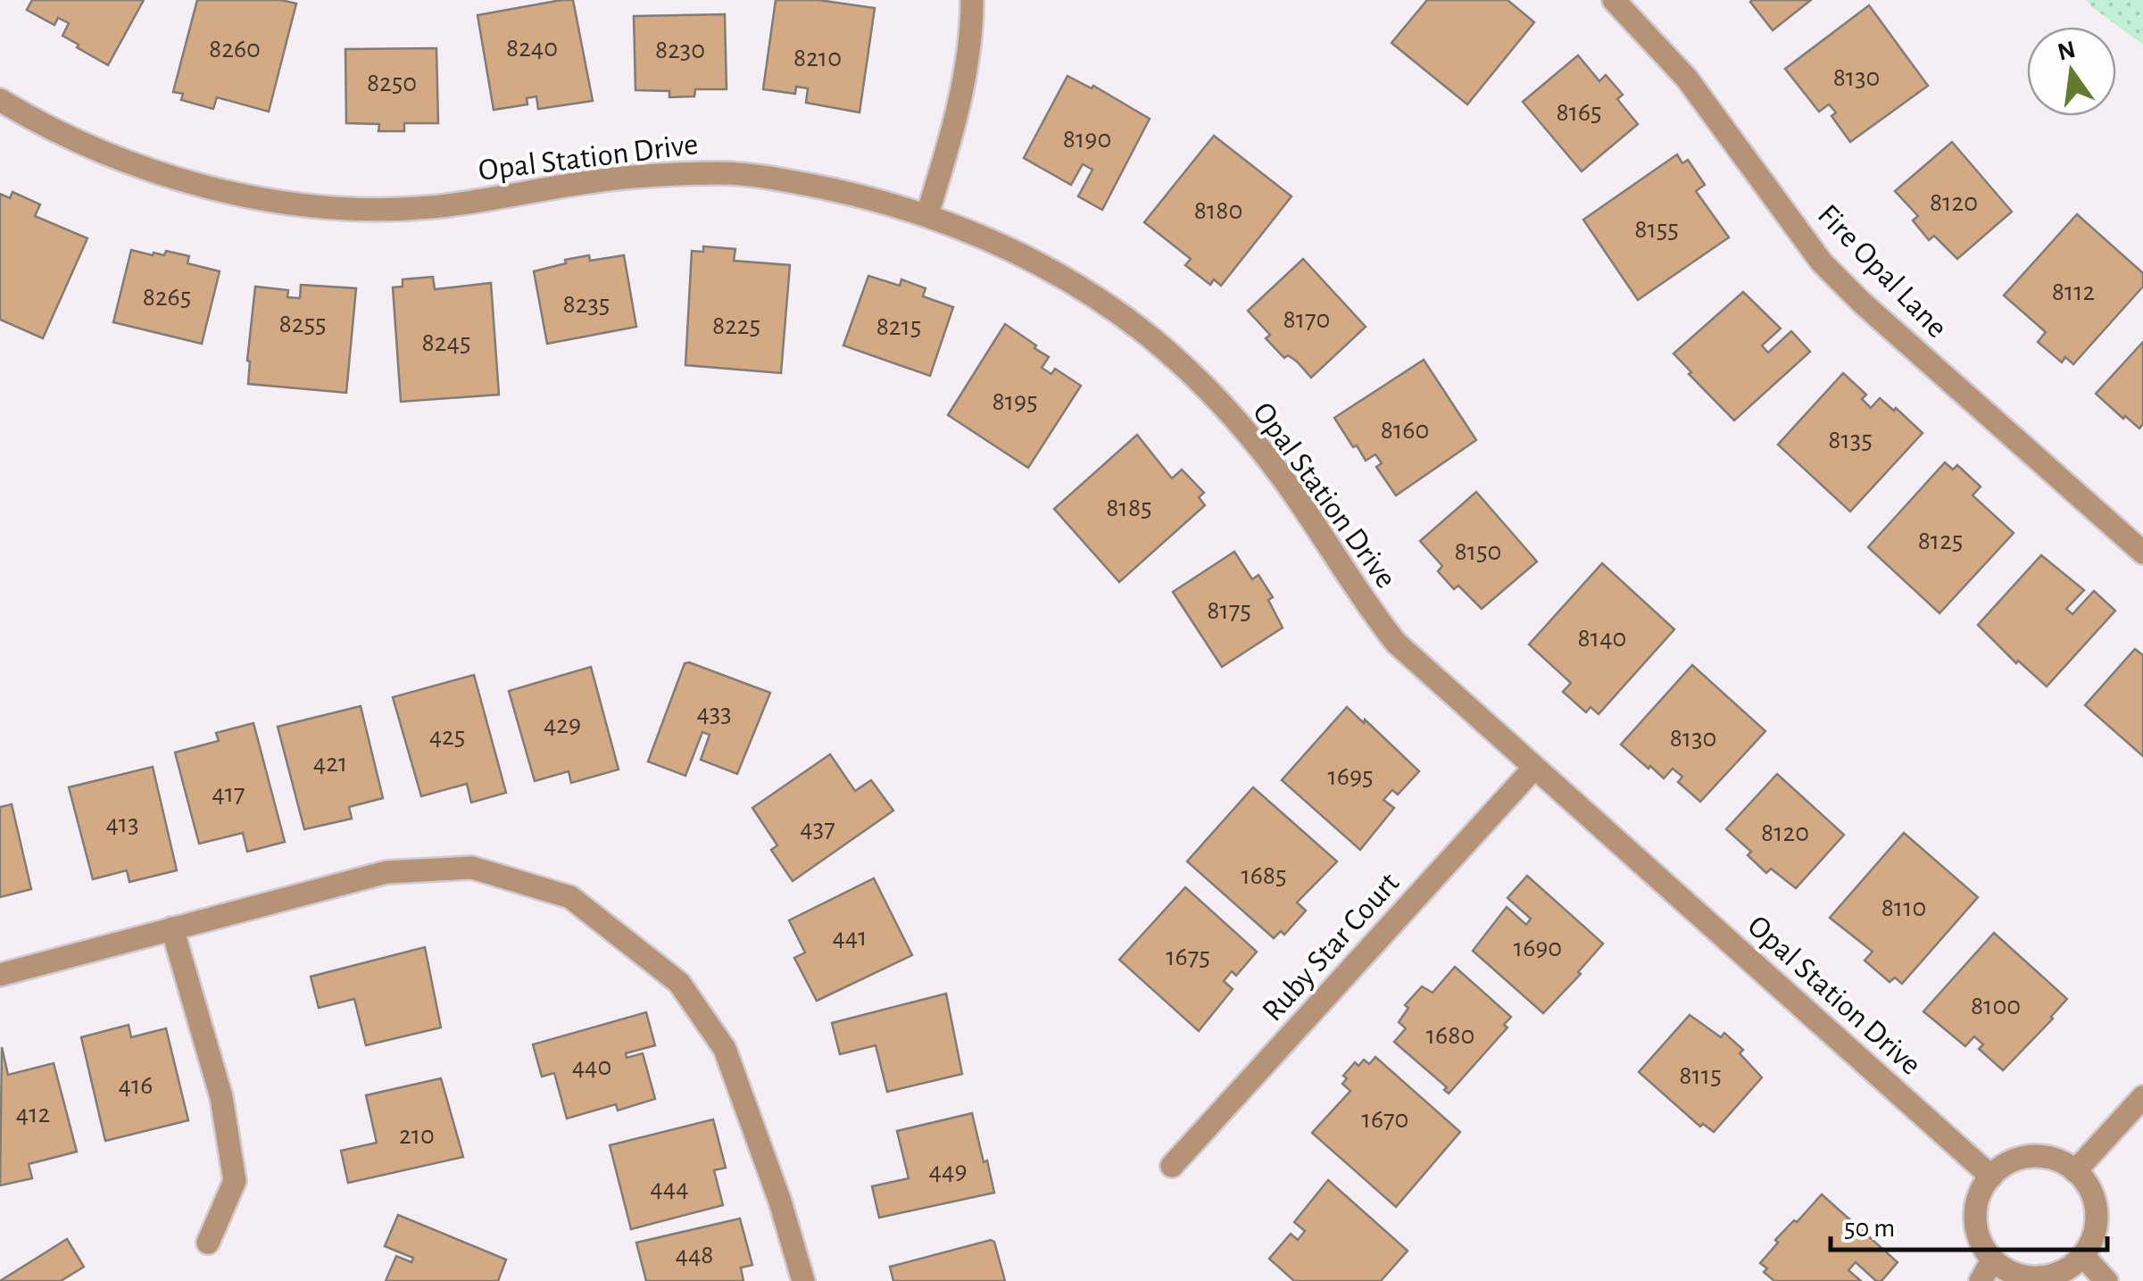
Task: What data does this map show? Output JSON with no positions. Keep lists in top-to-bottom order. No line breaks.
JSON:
{"streets":{"street":["Opal Station Drive","Fire Opal Lane","Ruby Star Court"]},"crossings":[["Opal Station Drive","Ruby Star Court"]],"house_numbers":["8240","8260","8230","8210","8130","8250","8165","8190","8120","8180","8155","8112","8265","8235","8170","8255","8225","8215","8245","8195","8160","8135","8185","8125","8150","8175","8140","433","429","425","8130","421","1695","417","413","437","8120","1685","8110","441","1690","1675","8100","1680","440","8115","416","412","1670","210","449","444","448"],"scale_bar":"50 m","north":"top"}
